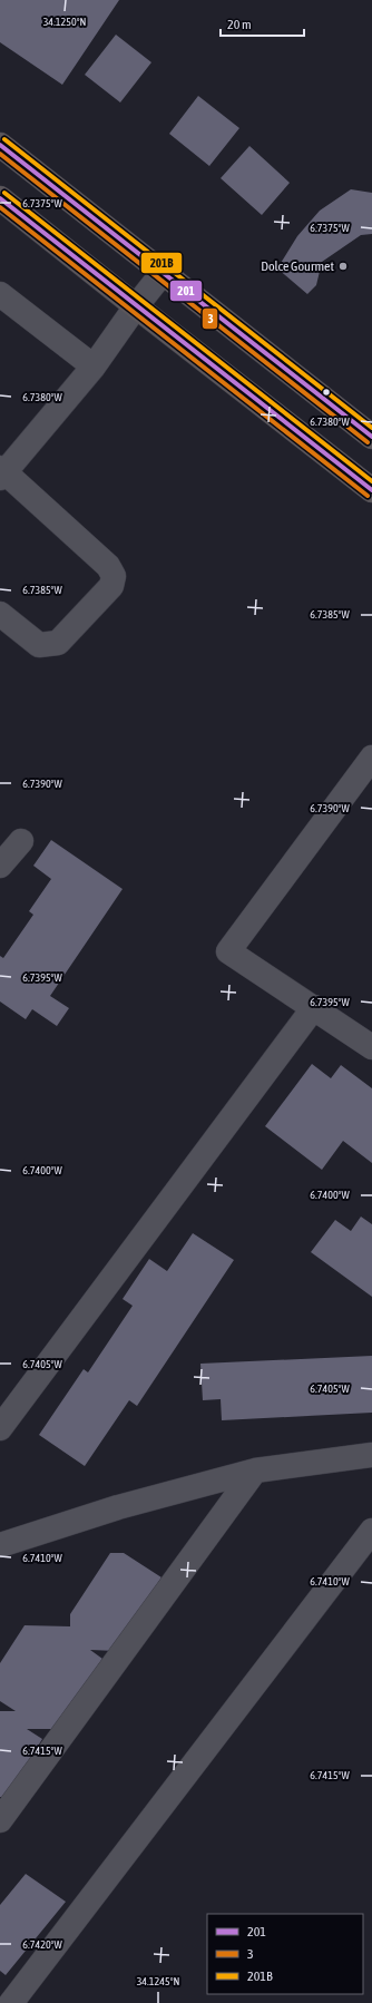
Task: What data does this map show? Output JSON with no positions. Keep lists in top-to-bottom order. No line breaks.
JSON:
{"places":["Dolce Gourmet"],"lines":["transit line 201B","transit line 201","transit line 3"],"legend":["201","3","201B"],"scale_bar":"20 m","coordinates":["34.1250°N","6.7375°W","6.7380°W","6.7385°W","6.7390°W","6.7395°W","6.7400°W","6.7405°W","6.7410°W","6.7415°W","6.7420°W","34.1245°N"]}
